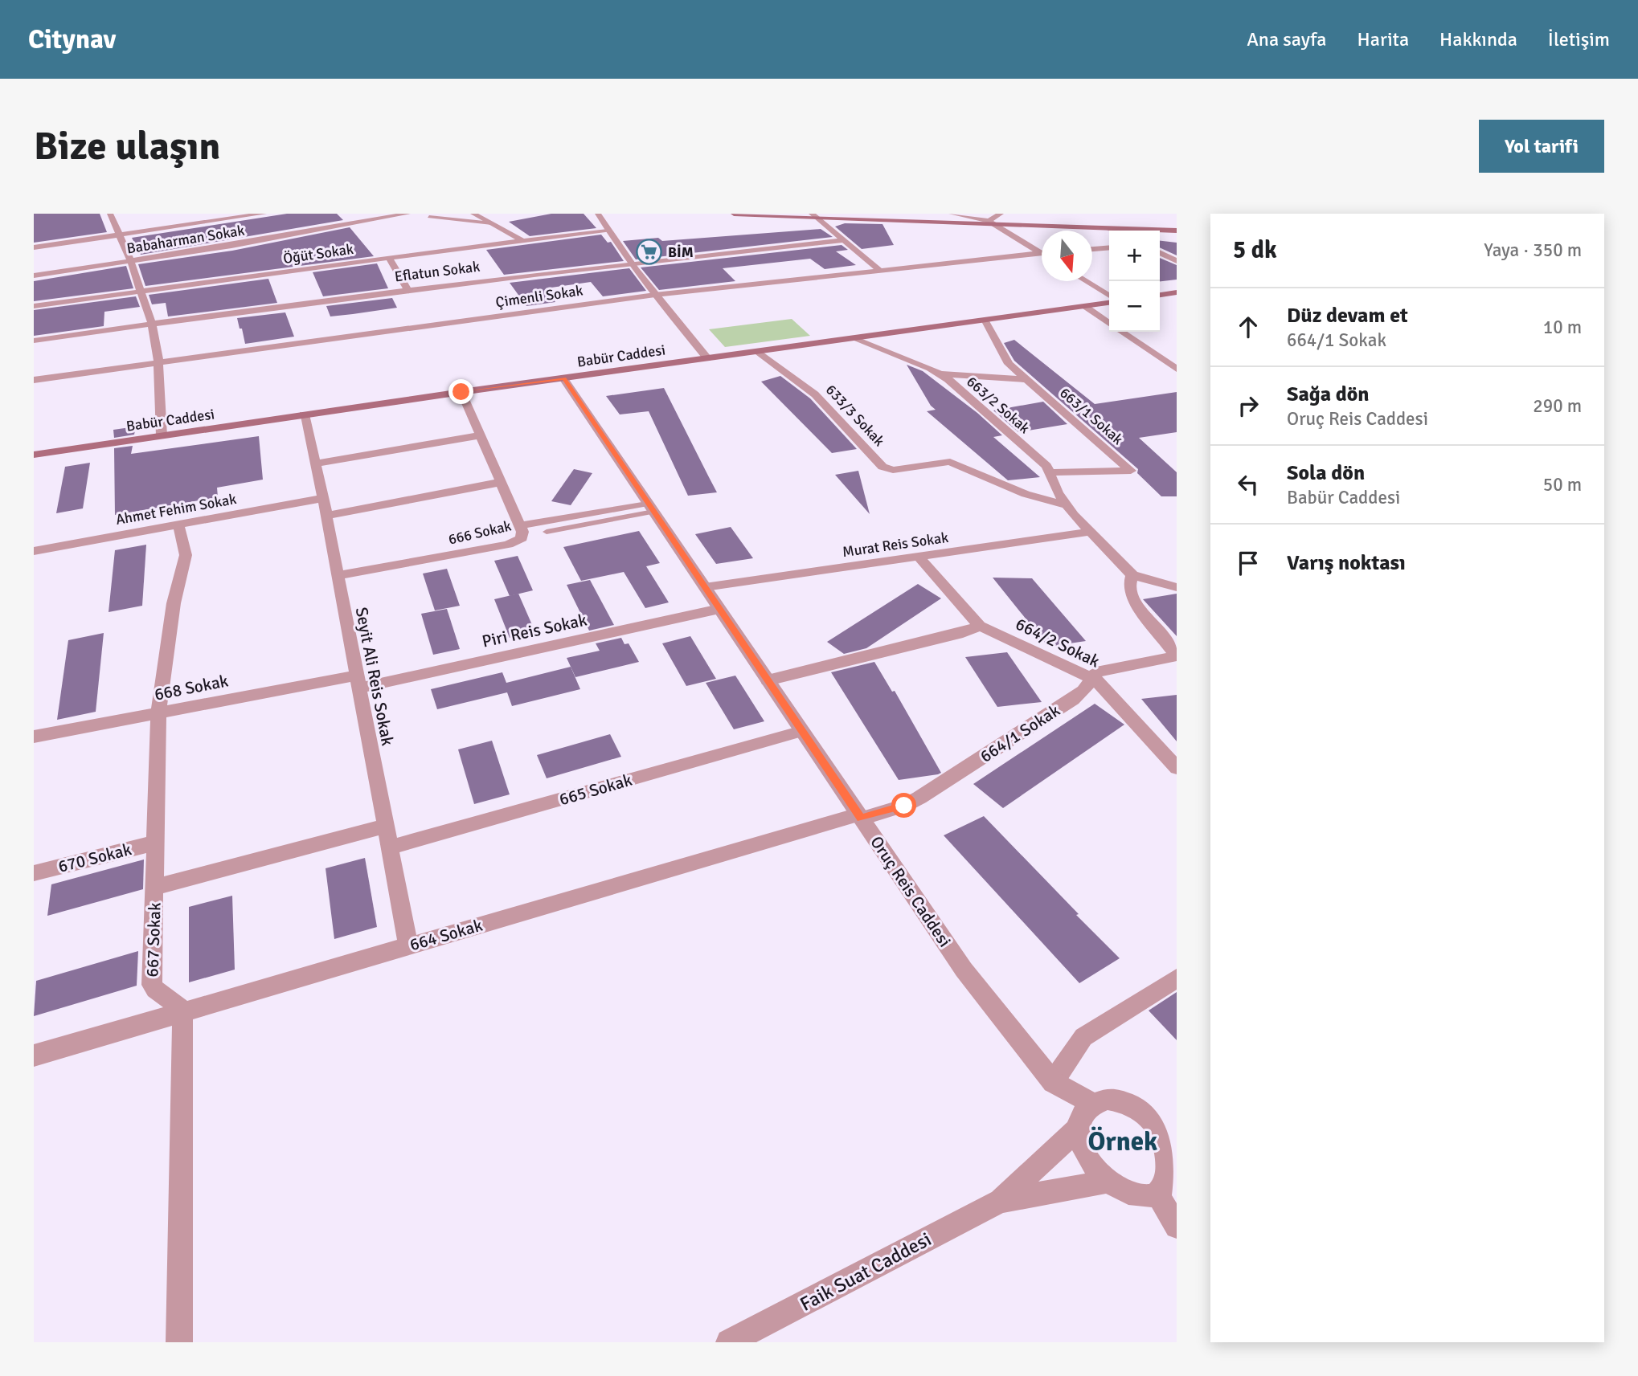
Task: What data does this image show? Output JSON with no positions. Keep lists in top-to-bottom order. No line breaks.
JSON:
{"streets":{"main road":["Babür Caddesi"],"street":["Babaharman Sokak","Öğüt Sokak","Eflatun Sokak","Çimenli Sokak","663/2 Sokak","633/3 Sokak","663/1 Sokak","Ahmet Fehim Sokak","666 Sokak","Murat Reis Sokak","Piri Reis Sokak","664/2 Sokak","Seyit Ali Reis Sokak","668 Sokak","664/1 Sokak","665 Sokak","670 Sokak","Oruç Reis Caddesi","664 Sokak","667 Sokak","Faik Suat Caddesi"]},"crossings":[["Babür Caddesi","663/2 Sokak"],["Babür Caddesi","633/3 Sokak"],["Babür Caddesi","663/1 Sokak"],["Babür Caddesi","Seyit Ali Reis Sokak"],["Babür Caddesi","Oruç Reis Caddesi"],["663/2 Sokak","633/3 Sokak"],["663/2 Sokak","663/1 Sokak"],["663/2 Sokak","Murat Reis Sokak"],["Ahmet Fehim Sokak","Seyit Ali Reis Sokak"],["Ahmet Fehim Sokak","667 Sokak"],["666 Sokak","Seyit Ali Reis Sokak"],["666 Sokak","Oruç Reis Caddesi"],["Murat Reis Sokak","664/2 Sokak"],["Murat Reis Sokak","Oruç Reis Caddesi"],["Piri Reis Sokak","Seyit Ali Reis Sokak"],["Piri Reis Sokak","668 Sokak"],["Piri Reis Sokak","Oruç Reis Caddesi"],["664/2 Sokak","664/1 Sokak"],["Seyit Ali Reis Sokak","668 Sokak"],["Seyit Ali Reis Sokak","665 Sokak"],["Seyit Ali Reis Sokak","664 Sokak"],["668 Sokak","667 Sokak"],["664/1 Sokak","Oruç Reis Caddesi"],["664/1 Sokak","664 Sokak"],["665 Sokak","Oruç Reis Caddesi"],["670 Sokak","667 Sokak"],["Oruç Reis Caddesi","664 Sokak"],["Oruç Reis Caddesi","Faik Suat Caddesi"],["664 Sokak","667 Sokak"]],"districts":["Örnek"],"places":{"supermarket":["BİM"]},"north":"bottom","page":{"header":"Citynav","nav":["Ana sayfa","Harita","Hakkında","İletişim"],"buttons":"Yol tarifi","title":"Bize ulaşın","heading":["5 dk","Yaya · 350 m"],"map_buttons":["+","−"],"list":[["Düz devam et","664/1 Sokak","10 m"],["Sağa dön","Oruç Reis Caddesi","290 m"],["Sola dön","Babür Caddesi","50 m"],"Varış noktası"]}}
